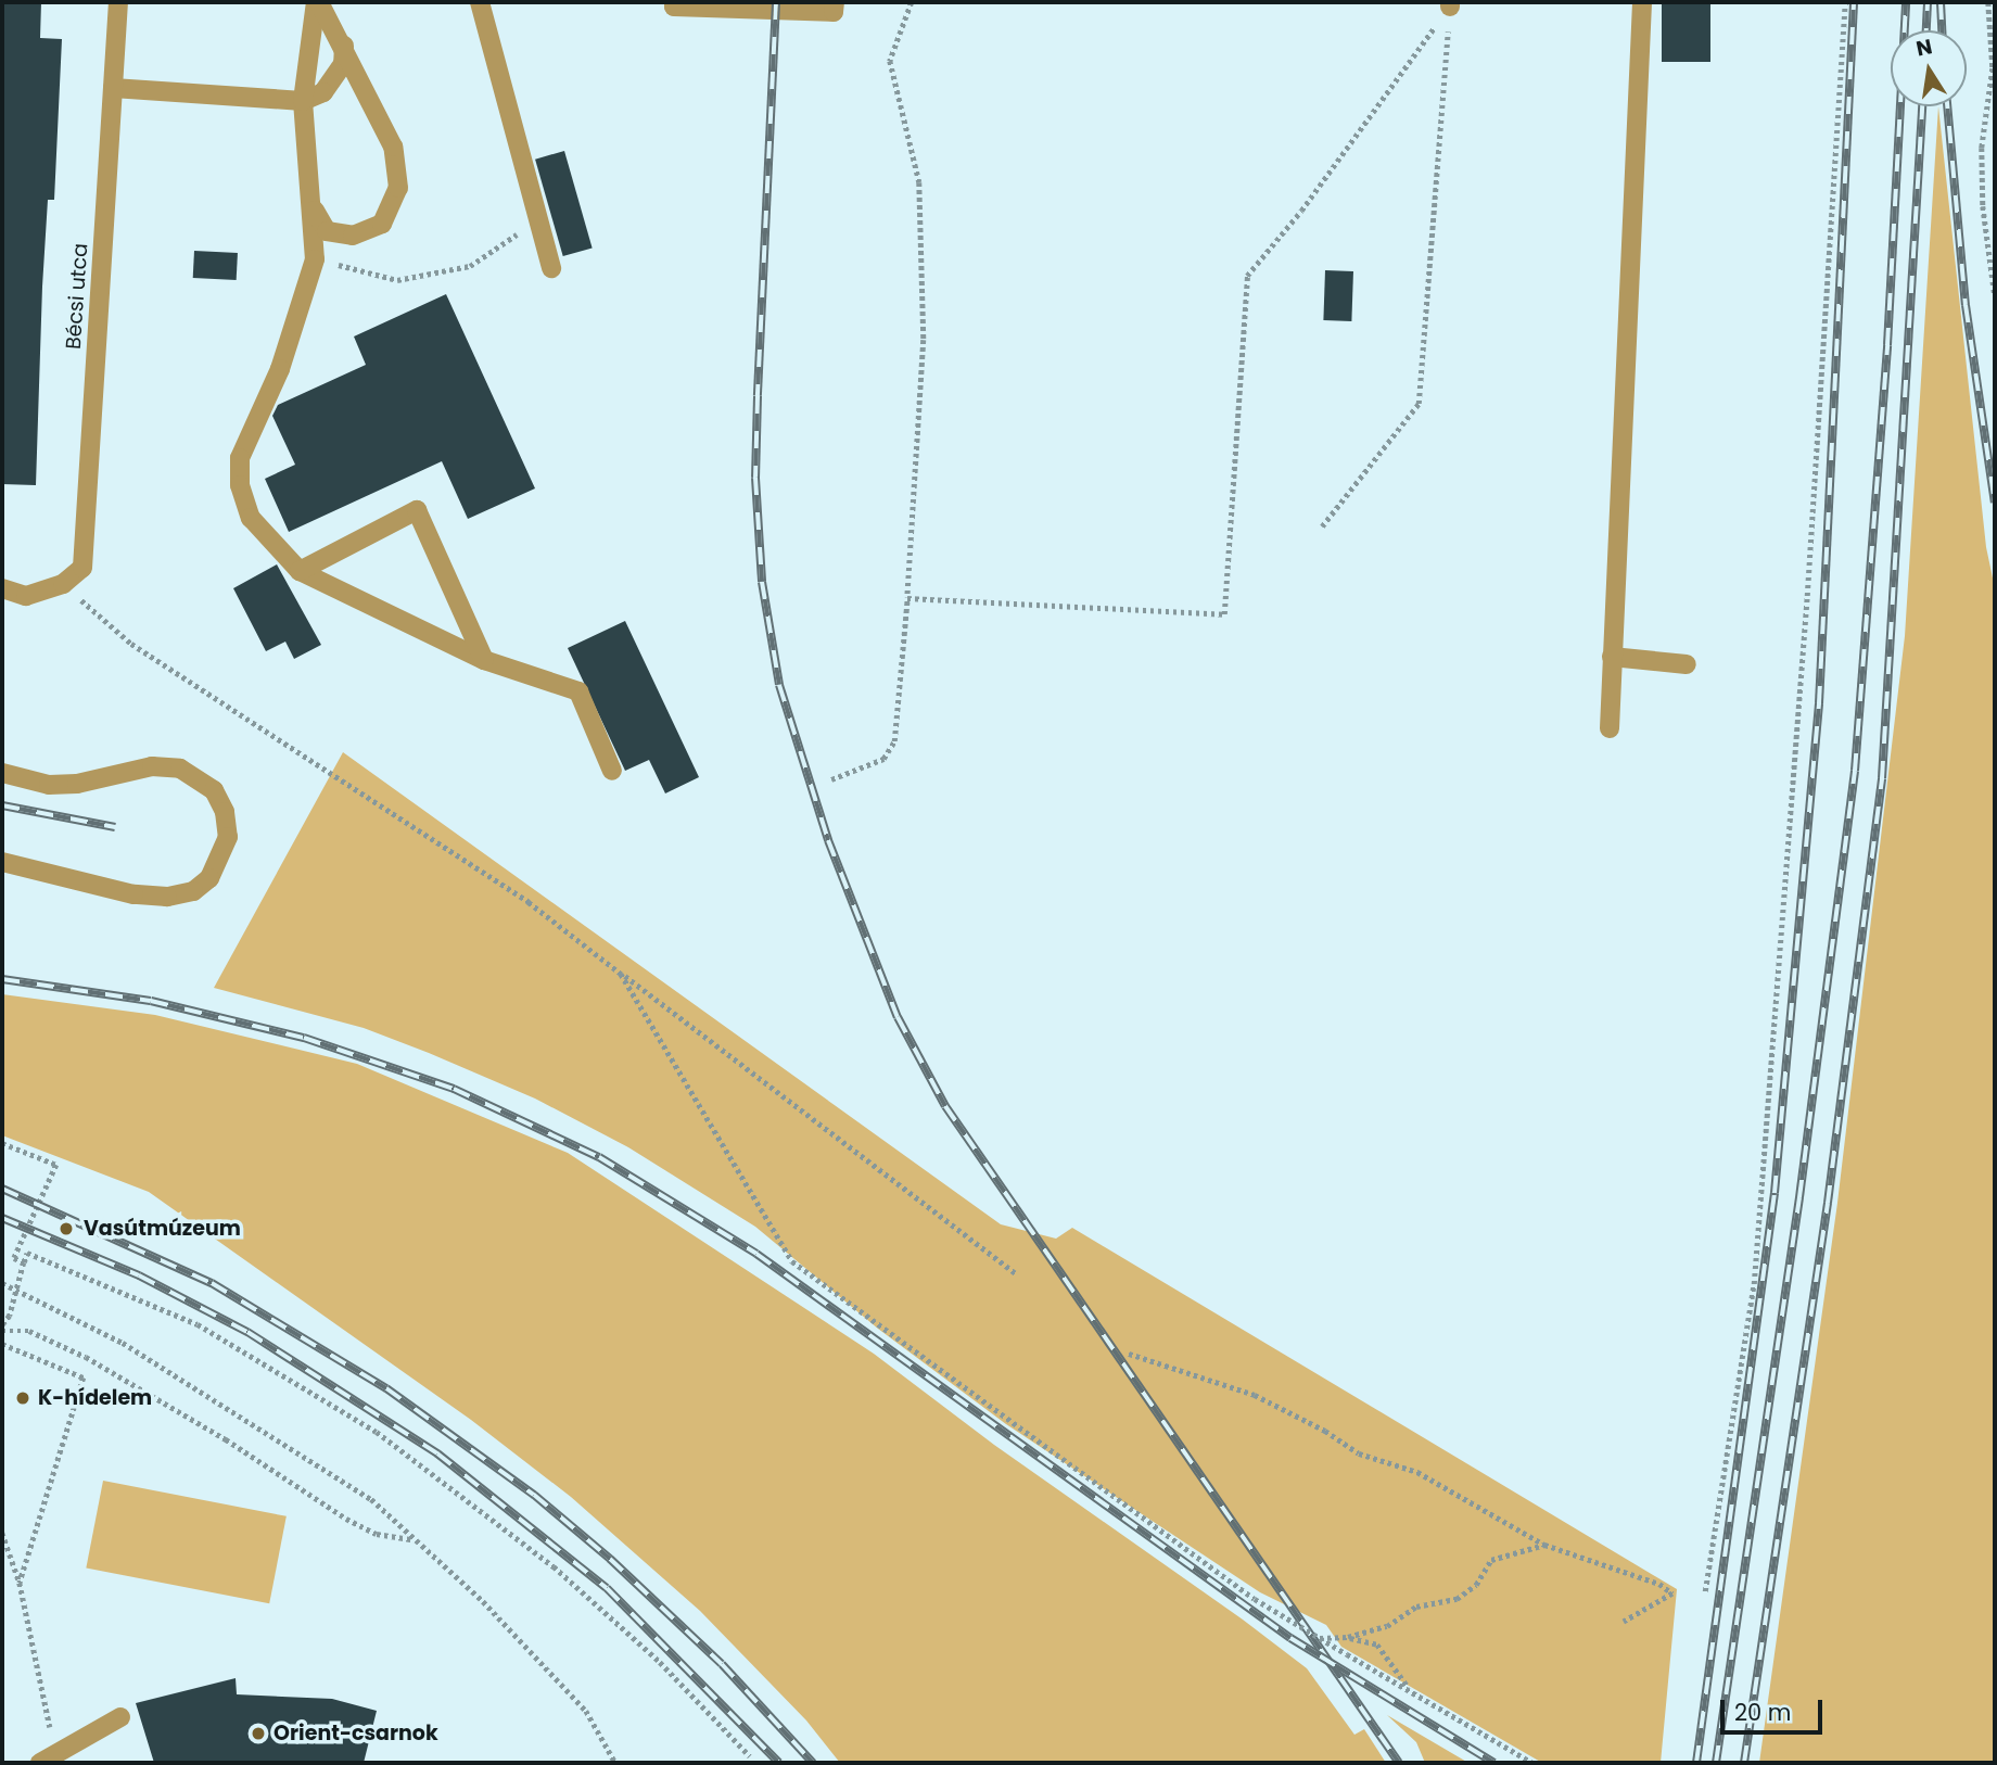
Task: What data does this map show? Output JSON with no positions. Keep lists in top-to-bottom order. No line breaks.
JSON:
{"streets":{"street":["Bécsi utca"]},"places":["Vasútmúzeum","K-hídelem","Orient-csarnok"],"scale_bar":"20 m","north":"top"}
